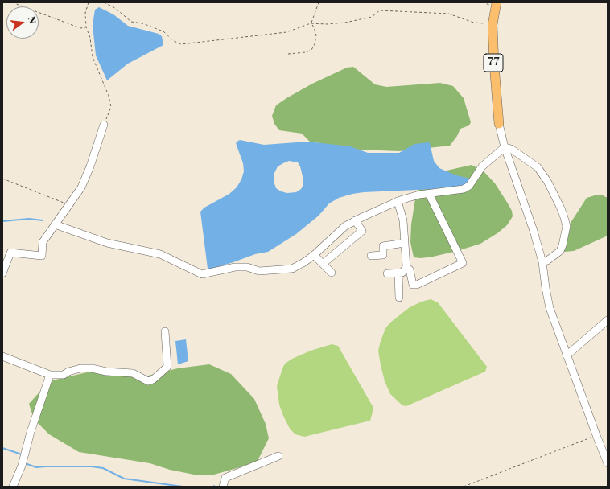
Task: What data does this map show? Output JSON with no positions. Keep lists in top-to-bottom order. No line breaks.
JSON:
{"streets":{"main road":["77"]},"north":"right"}
